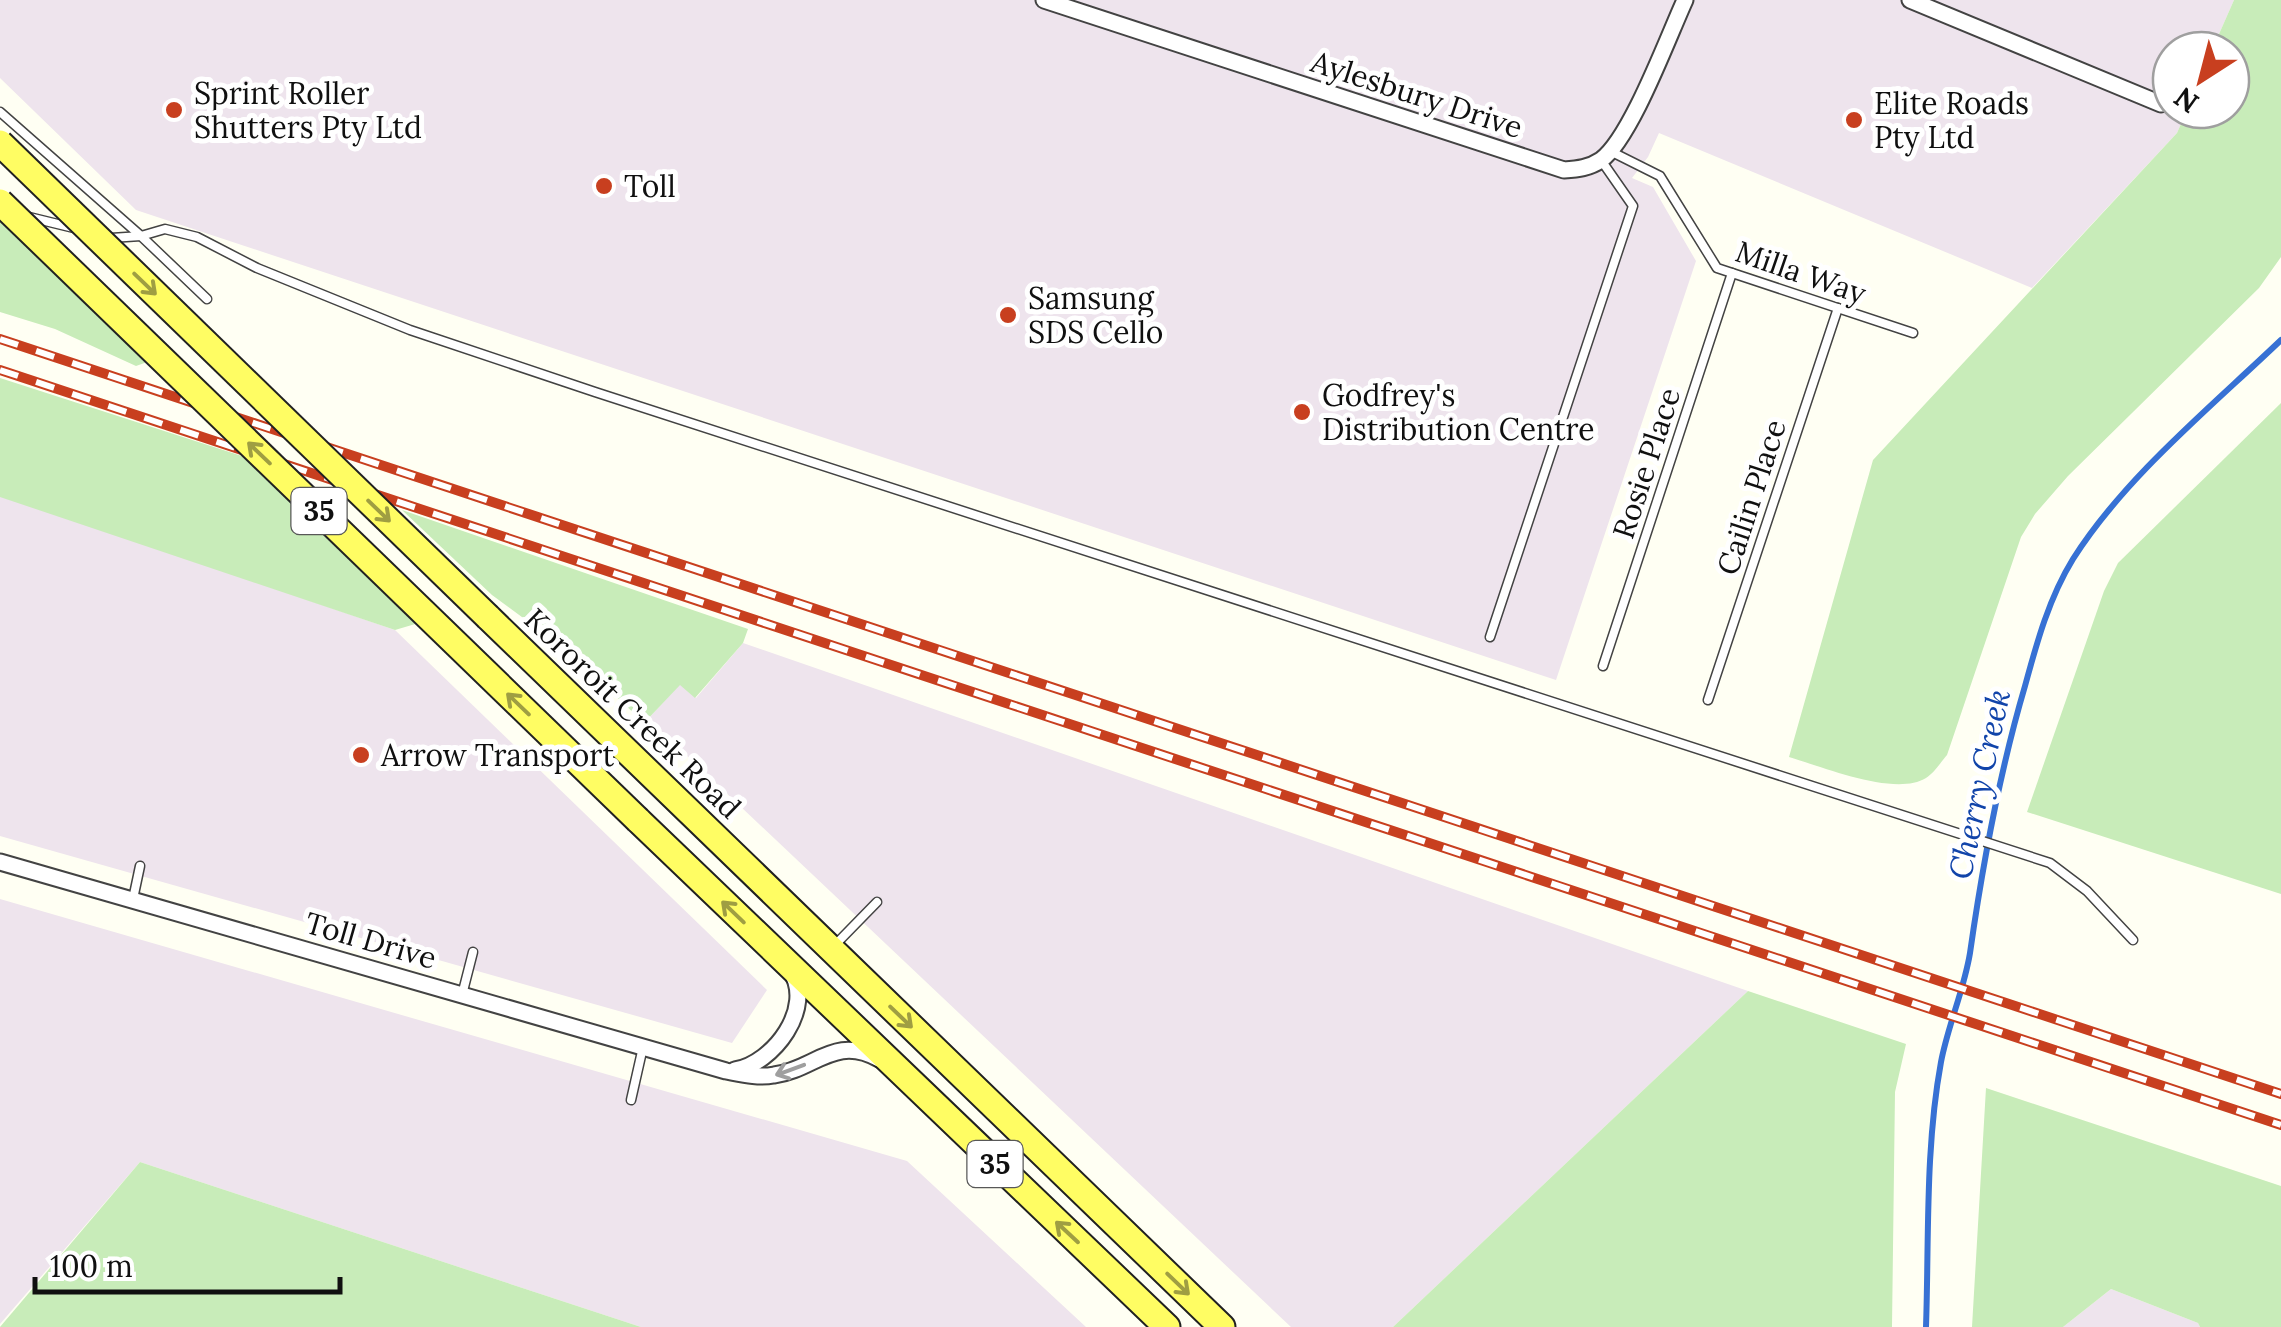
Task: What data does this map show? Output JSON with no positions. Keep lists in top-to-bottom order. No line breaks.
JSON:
{"streets":{"main road":["35","Kororoit Creek Road"],"street":["Aylesbury Drive","Toll Drive"],"lane":["Milla Way","Rosie Place","Cailin Place"]},"crossings":[["Aylesbury Drive","Milla Way"],["Milla Way","Rosie Place"],["Milla Way","Cailin Place"],["35","Toll Drive"]],"water":["Cherry Creek"],"places":["Sprint Roller Shutters Pty Ltd","Elite Roads Pty Ltd","Toll","Samsung SDS Cello","Godfrey's Distribution Centre","Arrow Transport"],"scale_bar":"100 m","north":"bottom left"}
